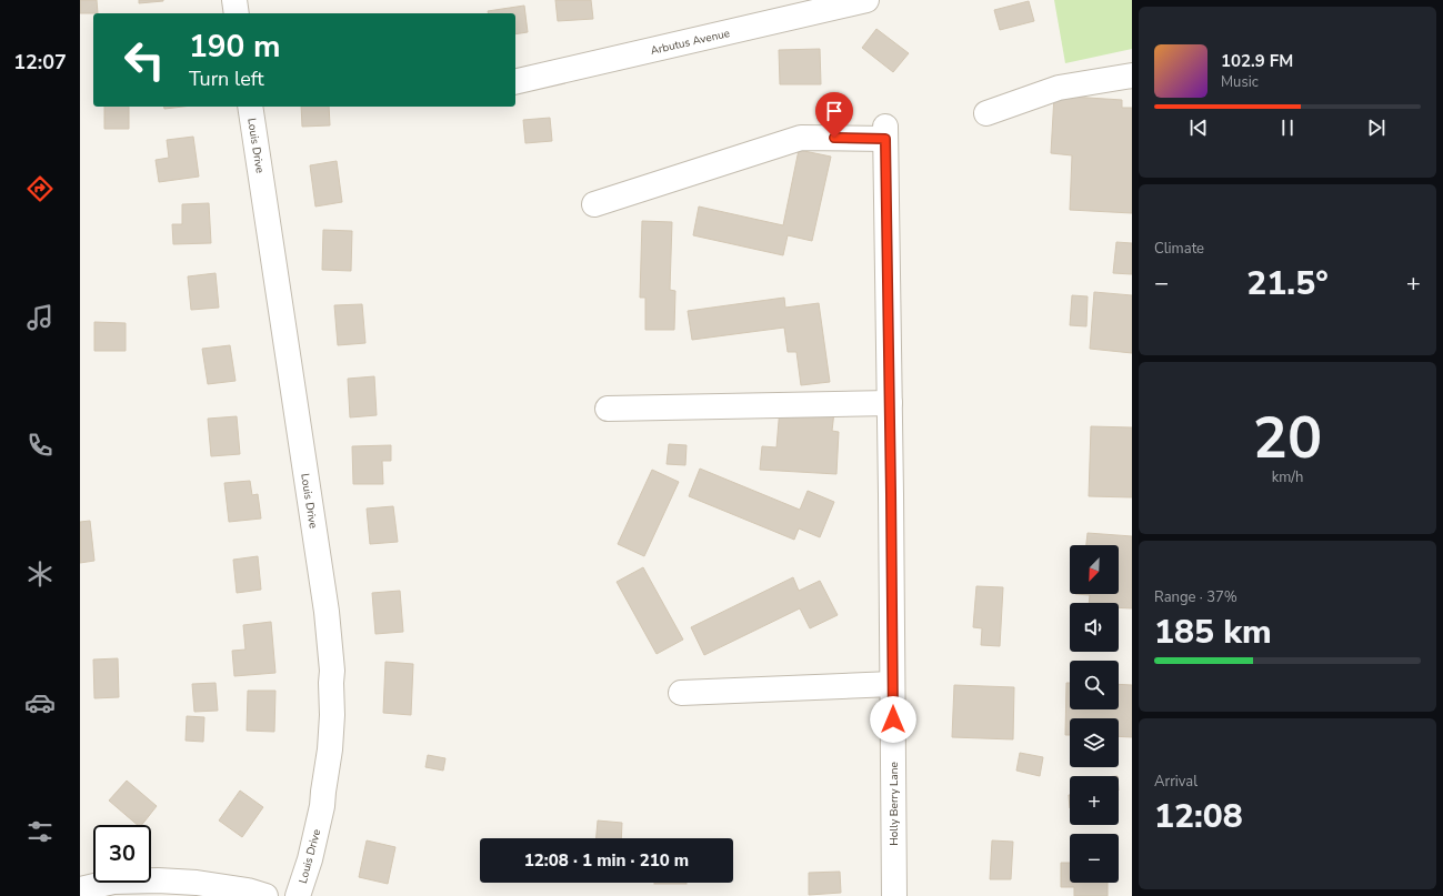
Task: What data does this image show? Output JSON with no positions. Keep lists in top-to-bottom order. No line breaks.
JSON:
{"streets":{"street":["Arbutus Avenue","Louis Drive","Holly Berry Lane"]},"north":"bottom left","page":{"tabs":"12:07","turn":["190 m","Turn left"],"song":["102.9 FM","Music"],"tile":["Climate",["20","km/h"],["Range · 37%","185 km"],["Arrival","12:08"]],"heat":["−","21.5°","+"],"map_buttons":["+","−"],"limit":"30","trip":"12:08 · 1 min · 210 m"}}
